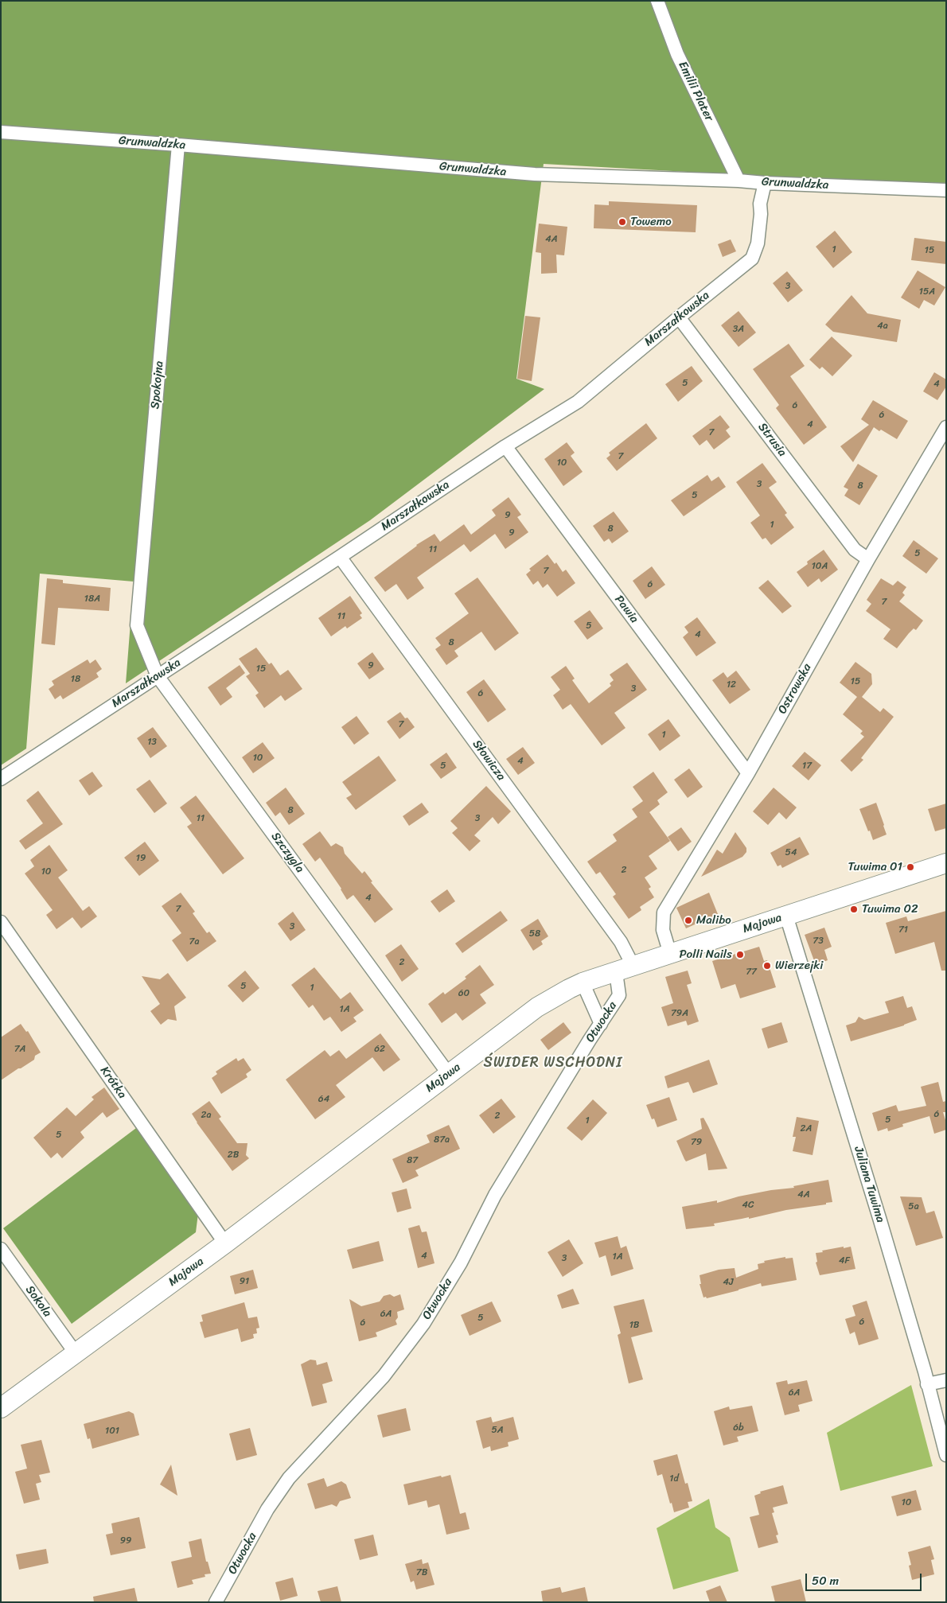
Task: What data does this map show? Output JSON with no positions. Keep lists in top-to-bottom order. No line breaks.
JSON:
{"streets":{"street":["Emilii Plater","Grunwaldzka","Marszałkowska","Spokojna","Strusia","Pawia","Ostrowska","Słowicza","Szczygla","Majowa","Otwocka","Krótka","Juliana Tuwima","Sokola"]},"crossings":[["Emilii Plater","Grunwaldzka"],["Grunwaldzka","Marszałkowska"],["Grunwaldzka","Spokojna"],["Marszałkowska","Strusia"],["Marszałkowska","Pawia"],["Marszałkowska","Słowicza"],["Marszałkowska","Szczygla"],["Spokojna","Szczygla"],["Strusia","Ostrowska"],["Pawia","Ostrowska"],["Ostrowska","Majowa"],["Słowicza","Majowa"],["Słowicza","Otwocka"],["Szczygla","Majowa"],["Majowa","Otwocka"],["Majowa","Krótka"],["Majowa","Juliana Tuwima"],["Majowa","Sokola"]],"districts":["ŚWIDER WSCHODNI"],"places":["Towemo","Tuwima 01","Tuwima 02","Malibo","Polli Nails","Wierzejki"],"house_numbers":["4A","1","15","3","15A","4a","3A","5","4","6","6","4","7","7","10","3","8","5","9","1","8","9","11","5","10A","7","6","18A","7","11","5","4","8","9","15","18","15","12","3","6","7","1","13","10","4","5","17","8","11","3","54","19","2","10","4","7","3","71","58","73","7a","2","77","5","1","60","1A","79A","7A","62","64","6","2a","2","5","1","2A","5","87a","79","2B","87","4A","4C","5a","4","1A","3","4F","91","4J","6A","5","6","6","1B","6A","6b","5A","101","1d","10","99","7B"],"scale_bar":"50 m"}
